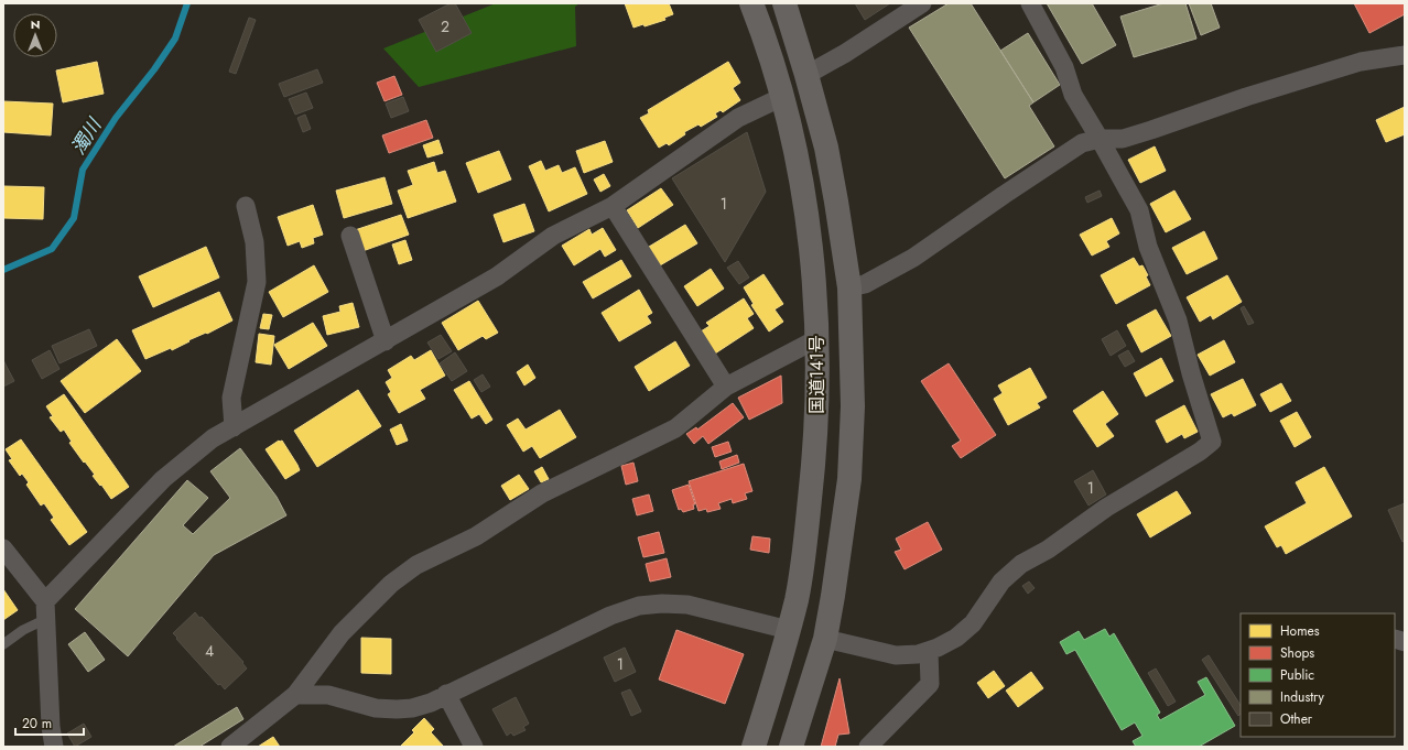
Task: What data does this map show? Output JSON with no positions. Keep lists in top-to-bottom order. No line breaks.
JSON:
{"streets":{"highway":["国道141号"]},"water":["濁川"],"house_numbers":["2","1","1","4","1"],"legend":["Homes","Shops","Public","Industry","Other"],"scale_bar":"20 m","north":"top"}
